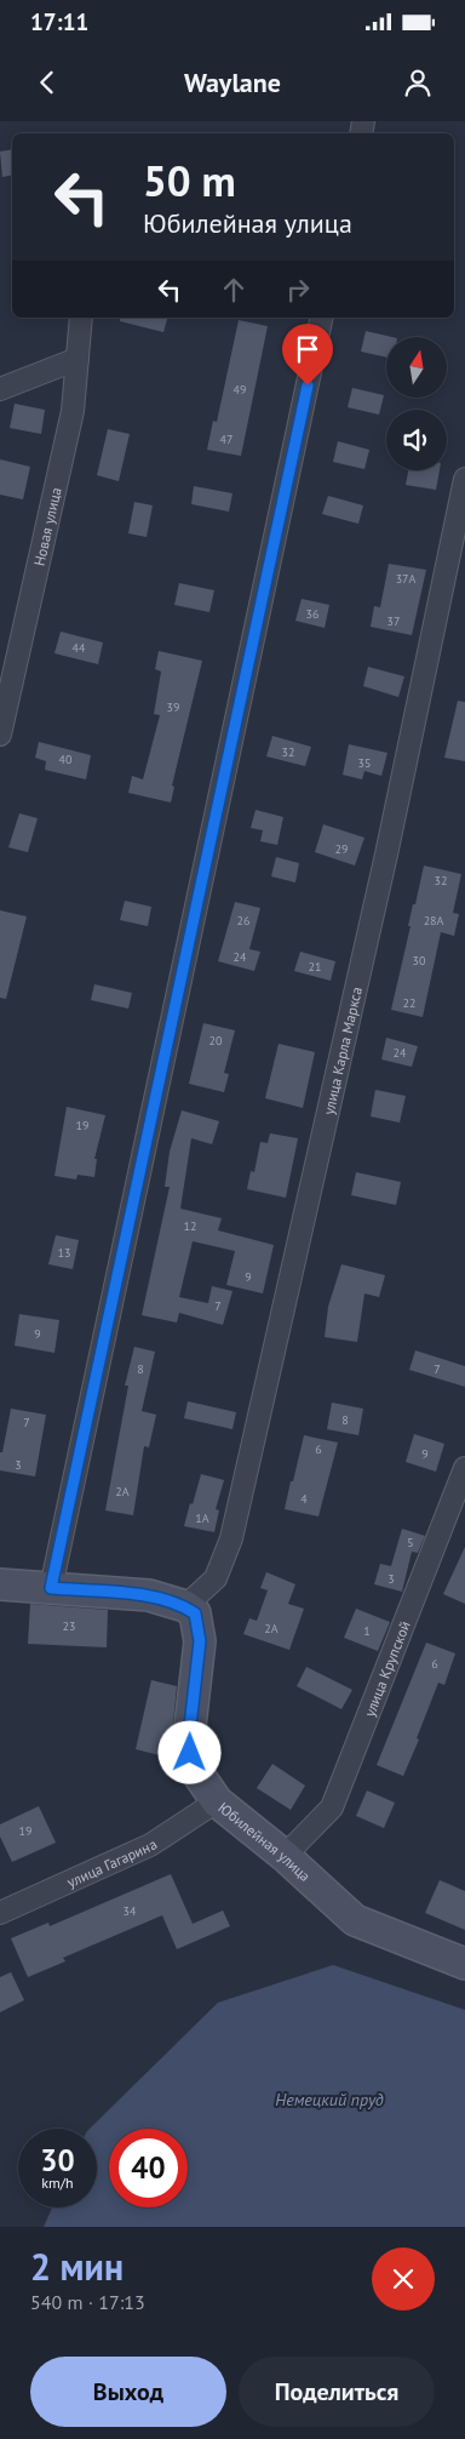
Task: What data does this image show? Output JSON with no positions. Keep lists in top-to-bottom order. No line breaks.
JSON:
{"streets":{"street":["Новая улица","улица Карла Маркса","улица Крупской","Юбилейная улица","улица Гагарина"]},"crossings":[["улица Карла Маркса","Юбилейная улица"],["улица Крупской","Юбилейная улица"],["Юбилейная улица","улица Гагарина"]],"water":["Немецкий пруд"],"house_numbers":["49","47","37А","36","37","44","39","32","40","35","29","32","26","28А","24","30","21","22","20","24","19","12","13","9","7","9","8","7","8","7","6","9","3","2А","4","1А","5","3","23","2А","1","6","19","34"],"north":"top","page":{"status":"17:11","header":"Waylane","turn":["50 m","Юбилейная улица"],"speed":"30 km/h","limit":"40","heading":["2 мин","540 m · 17:13"],"buttons":["Выход","Поделиться"]}}
